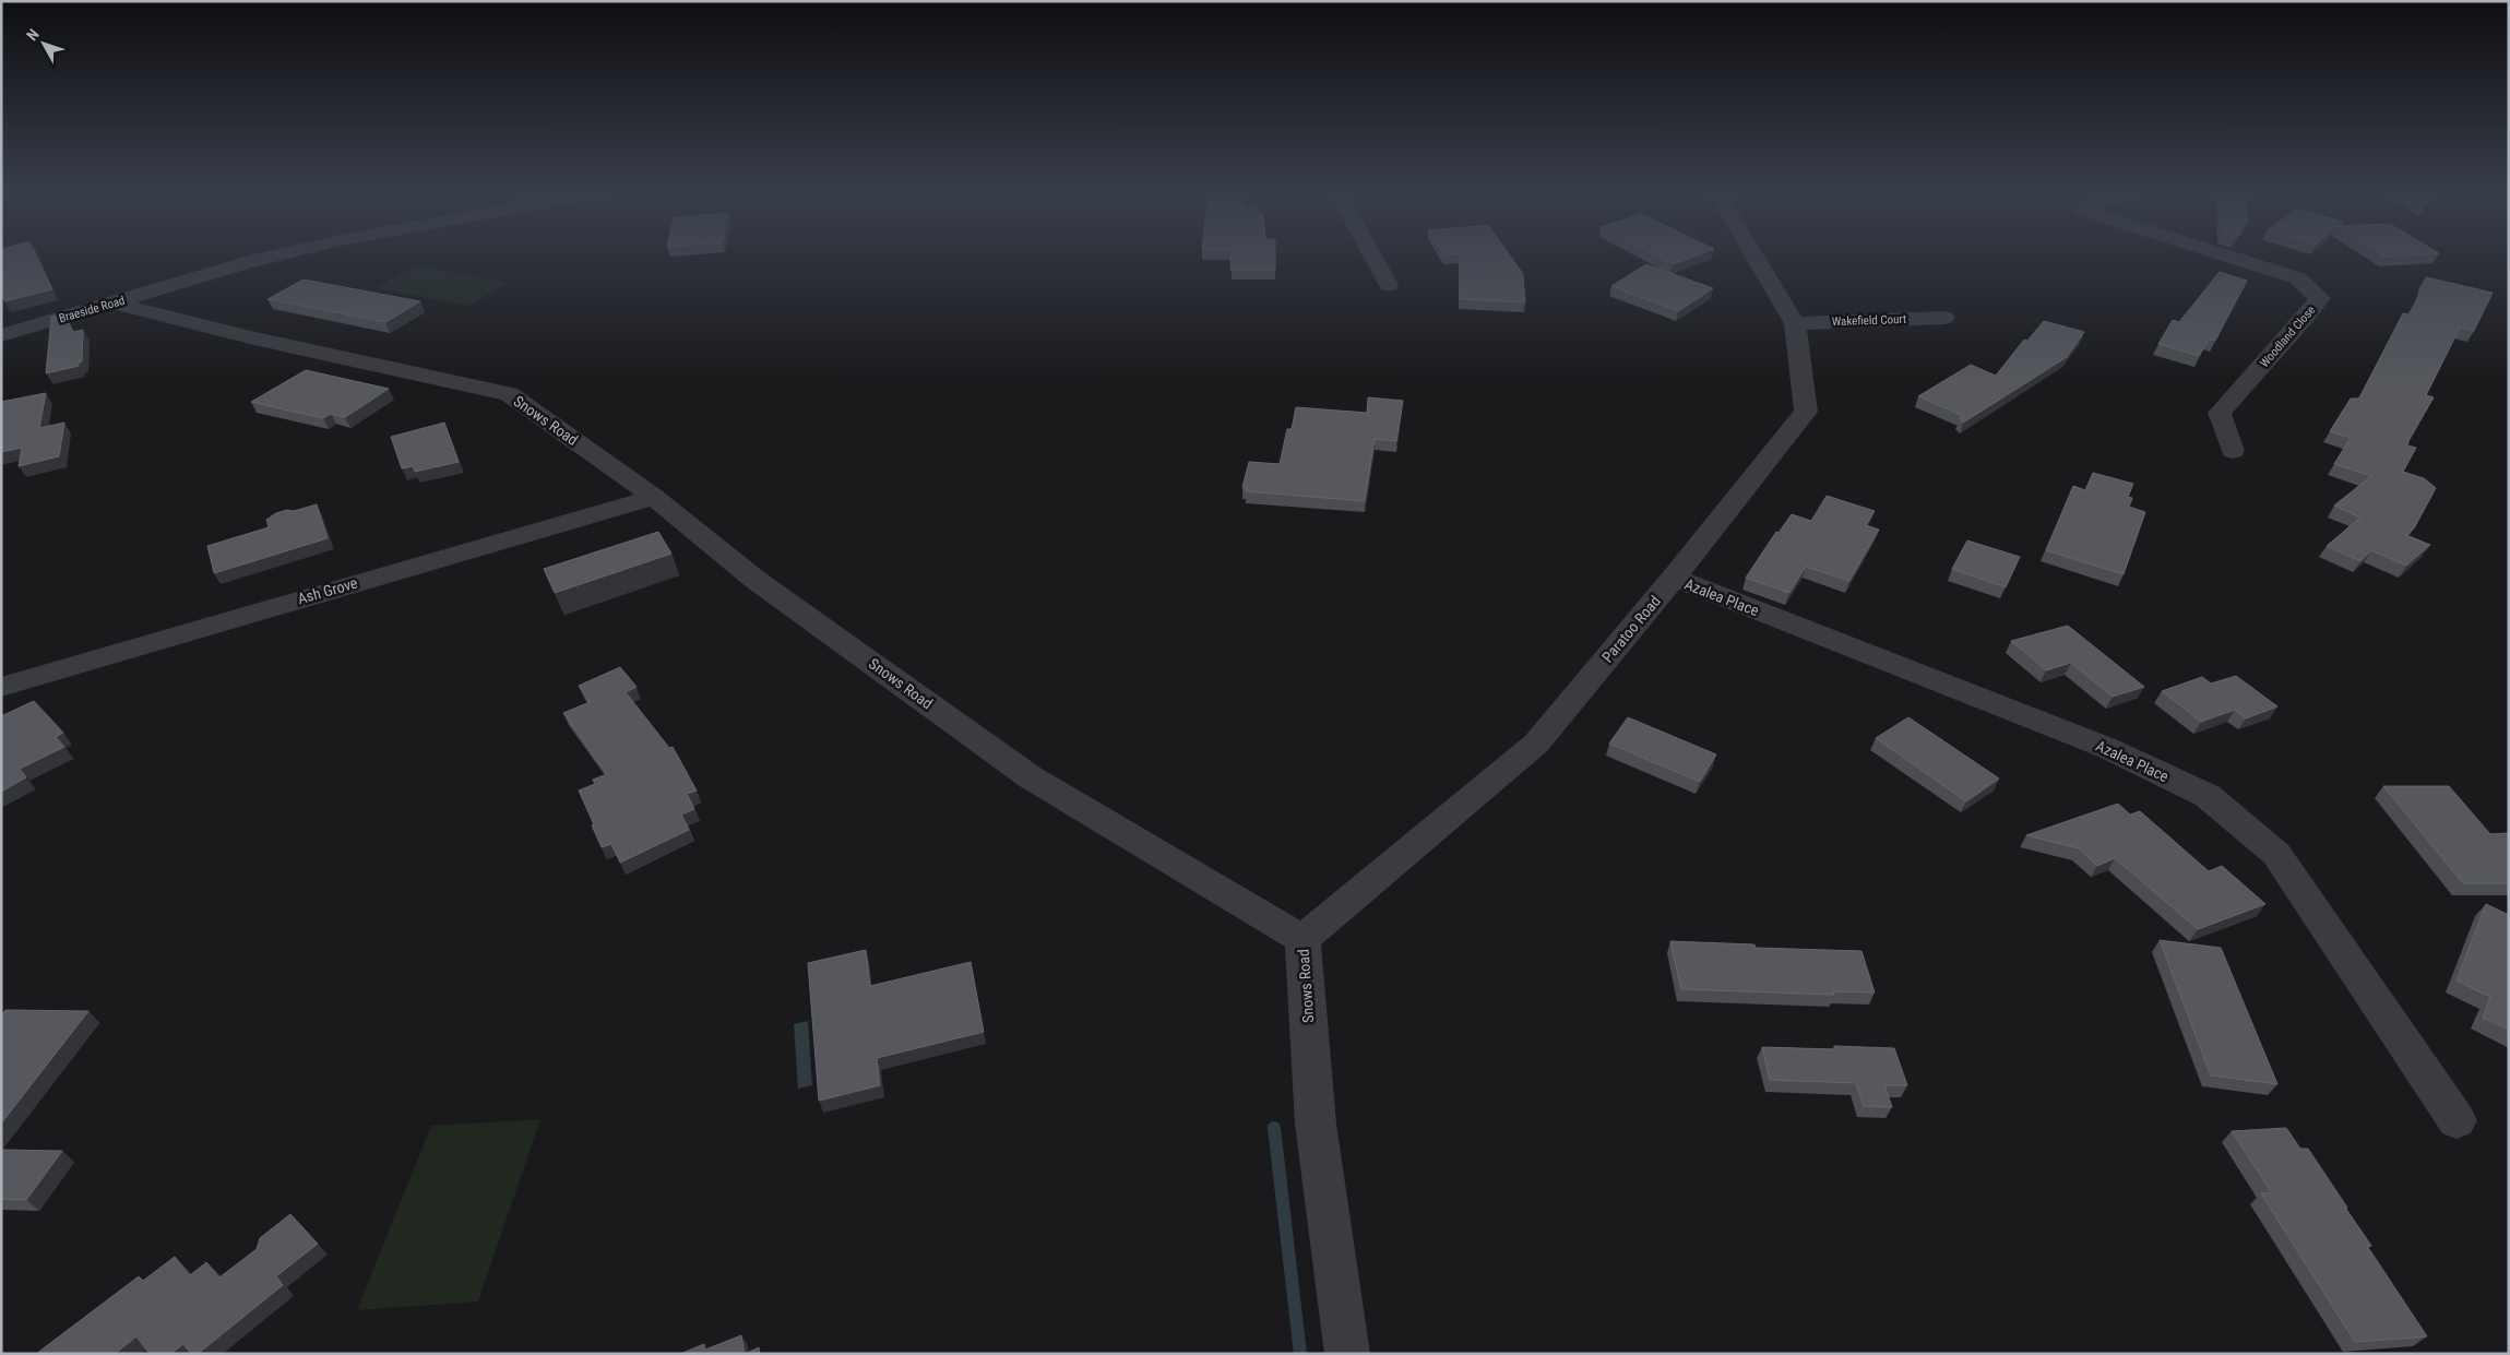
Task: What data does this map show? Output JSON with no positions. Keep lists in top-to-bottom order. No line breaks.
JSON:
{"streets":{"street":["Braeside Road","Wakefield Court","Woodland Close","Snows Road","Ash Grove","Azalea Place","Paratoo Road"]},"crossings":[["Braeside Road","Snows Road"],["Wakefield Court","Paratoo Road"],["Snows Road","Ash Grove"],["Snows Road","Paratoo Road"],["Azalea Place","Paratoo Road"]],"north":"top left"}
